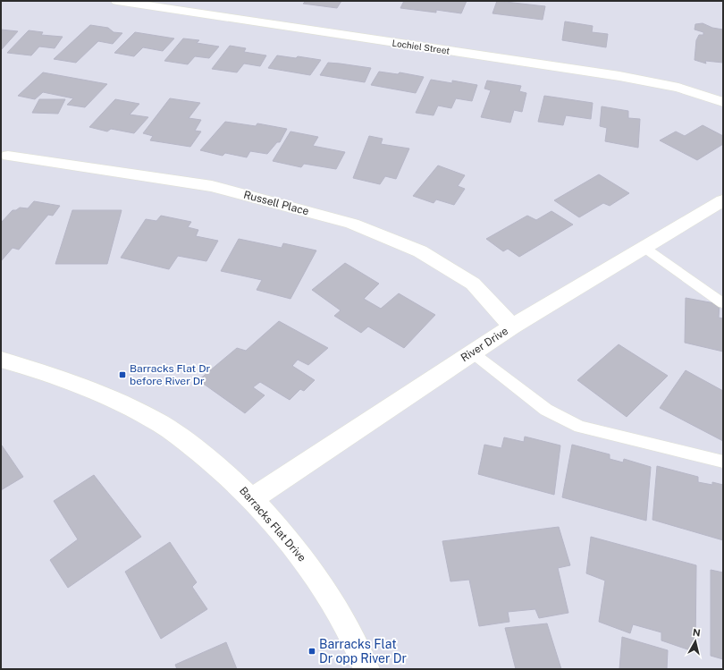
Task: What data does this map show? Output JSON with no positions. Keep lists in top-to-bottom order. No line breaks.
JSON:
{"streets":{"street":["Lochiel Street","Russell Place","River Drive","Barracks Flat Drive"]},"crossings":[["Russell Place","River Drive"],["River Drive","Barracks Flat Drive"]],"places":{"transit":["Barracks Flat Dr before River Dr","Barracks Flat Dr opp River Dr"]},"north":"top"}
